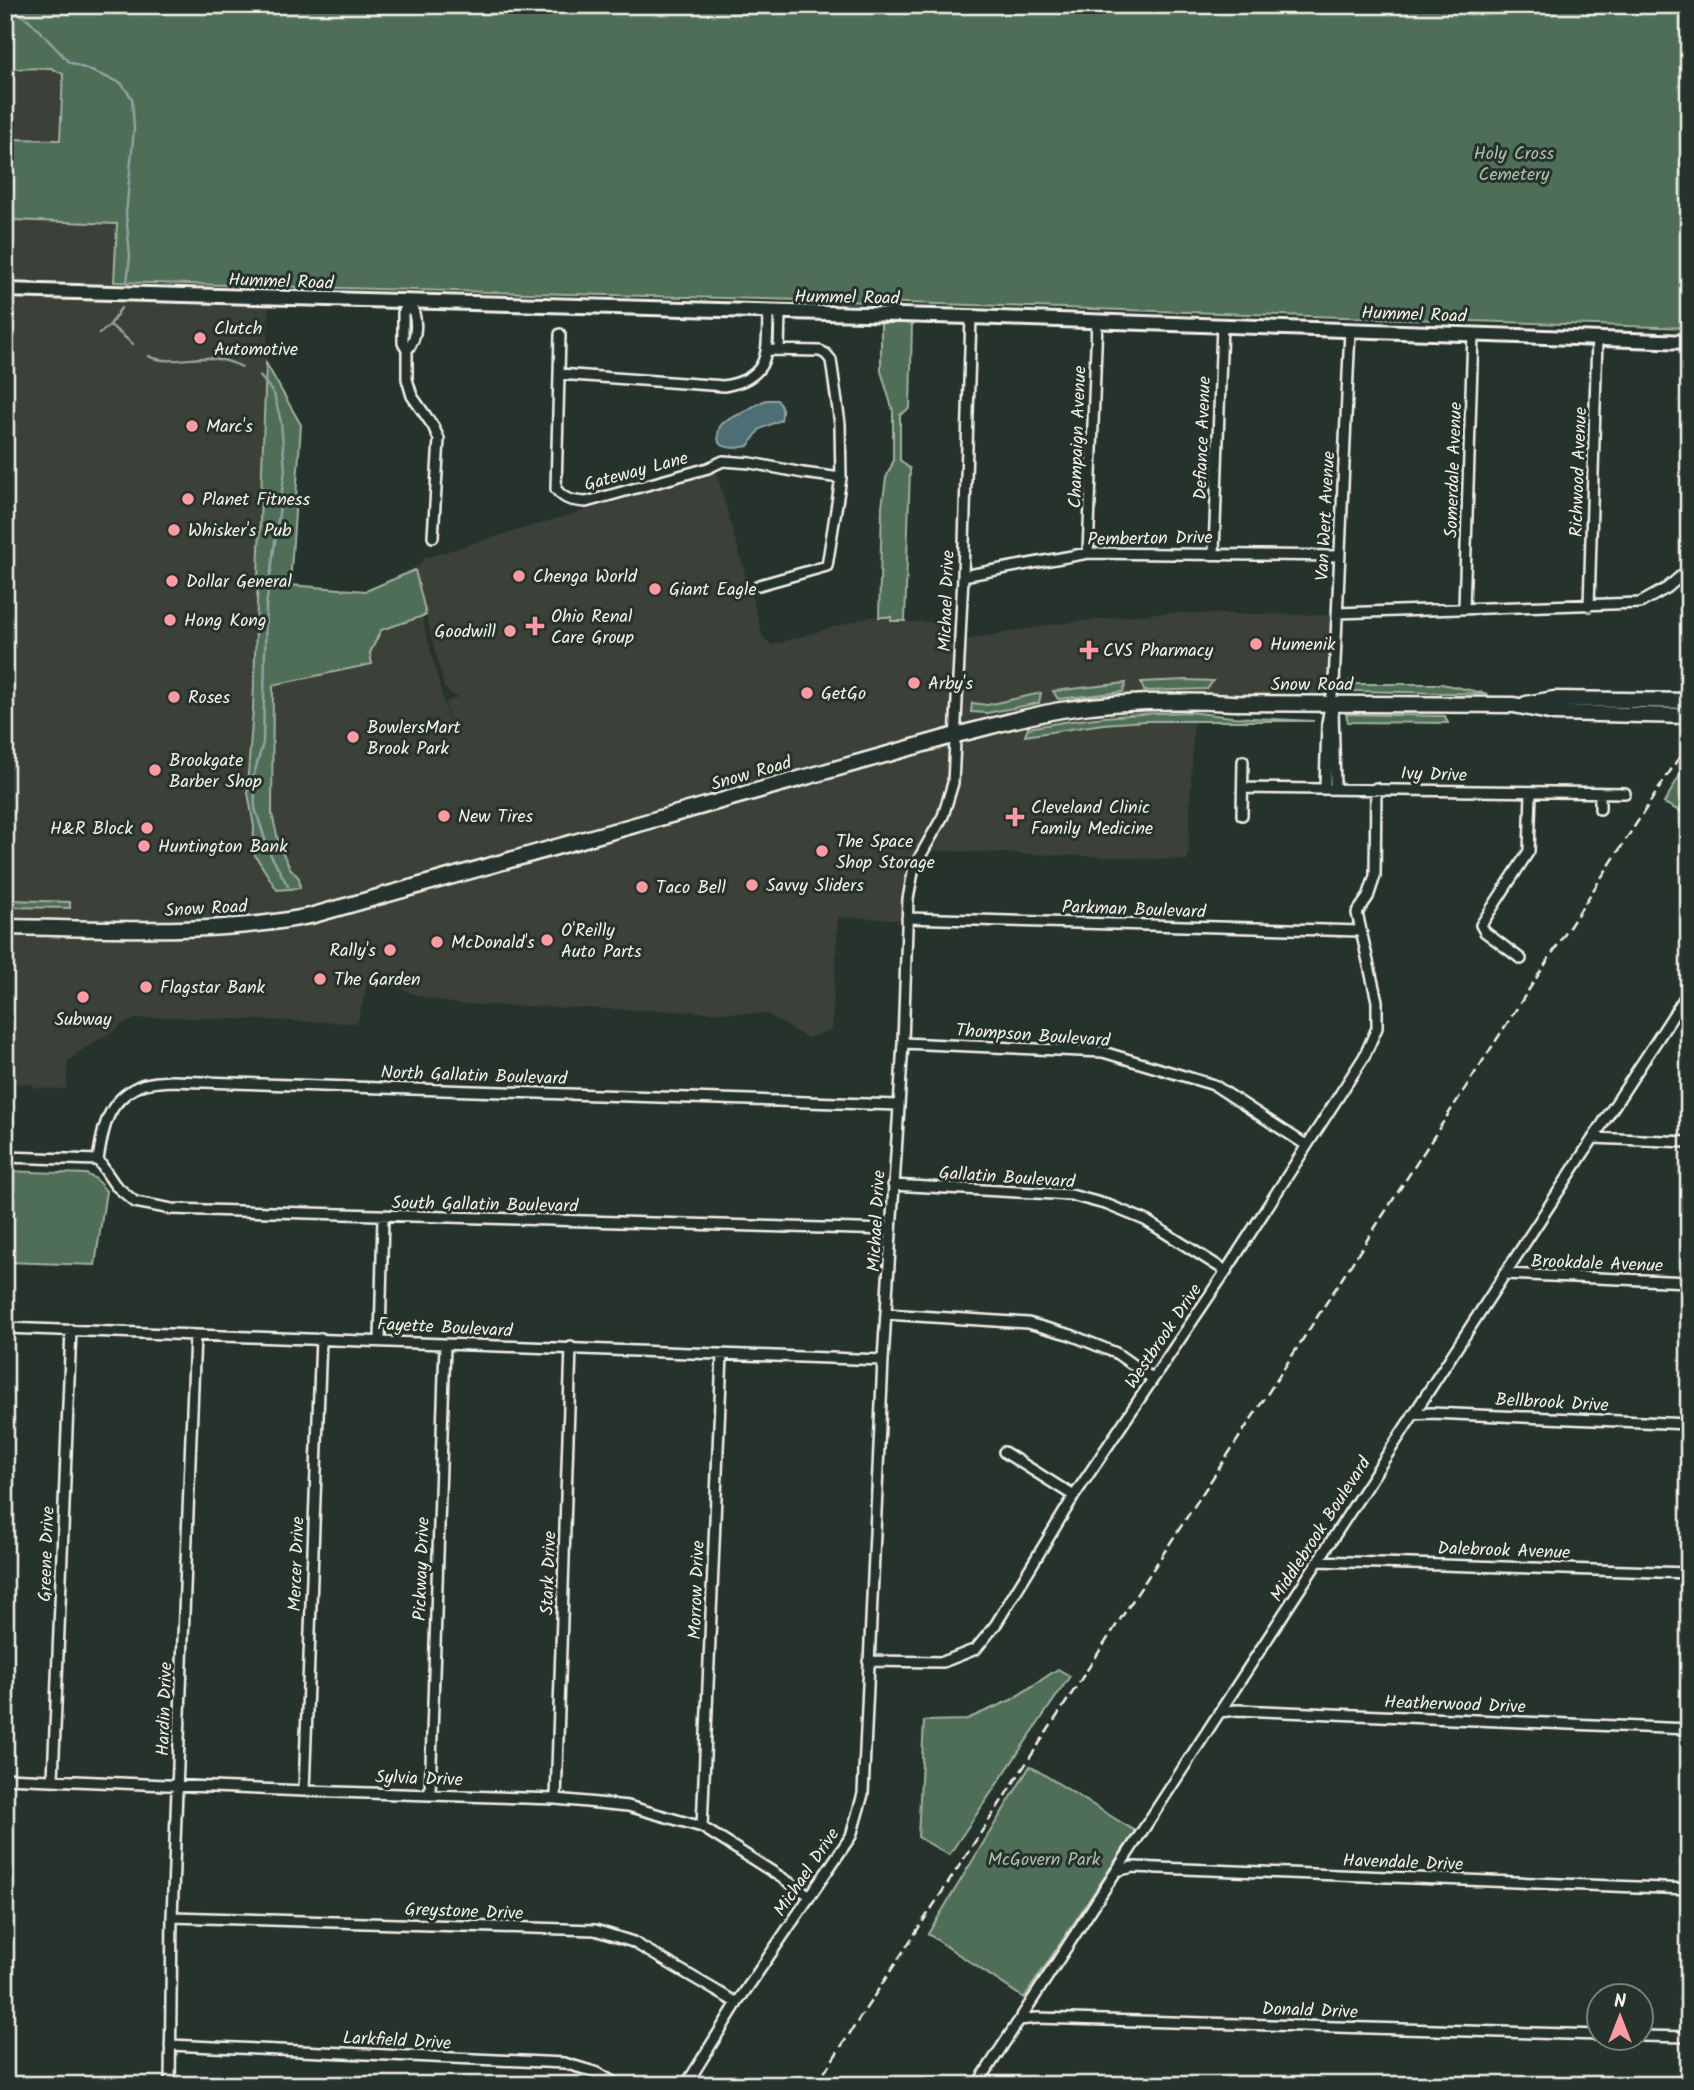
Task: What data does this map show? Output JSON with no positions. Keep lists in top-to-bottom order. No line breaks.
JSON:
{"streets":{"main road":["Snow Road"],"street":["Hummel Road","Champaign Avenue","Defiance Avenue","Somerdale Avenue","Gateway Lane","Richwood Avenue","Van Wert Avenue","Pemberton Drive","Michael Drive","Ivy Drive","Parkman Boulevard","Thompson Boulevard","North Gallatin Boulevard","Gallatin Boulevard","South Gallatin Boulevard","Brookdale Avenue","Fayette Boulevard","Westbrook Drive","Bellbrook Drive","Middlebrook Boulevard","Dalebrook Avenue","Greene Drive","Mercer Drive","Pickway Drive","Stark Drive","Morrow Drive","Heatherwood Drive","Hardin Drive","Sylvia Drive","Havendale Drive","Greystone Drive","Donald Drive","Larkfield Drive"]},"crossings":[["Hummel Road","Champaign Avenue"],["Hummel Road","Defiance Avenue"],["Hummel Road","Somerdale Avenue"],["Hummel Road","Richwood Avenue"],["Hummel Road","Van Wert Avenue"],["Hummel Road","Michael Drive"],["Champaign Avenue","Pemberton Drive"],["Defiance Avenue","Pemberton Drive"],["Van Wert Avenue","Pemberton Drive"],["Van Wert Avenue","Snow Road"],["Van Wert Avenue","Ivy Drive"],["Pemberton Drive","Michael Drive"],["Michael Drive","Snow Road"],["Michael Drive","Parkman Boulevard"],["Michael Drive","Thompson Boulevard"],["Michael Drive","North Gallatin Boulevard"],["Michael Drive","Gallatin Boulevard"],["Michael Drive","South Gallatin Boulevard"],["Michael Drive","Fayette Boulevard"],["Michael Drive","Westbrook Drive"],["Michael Drive","Sylvia Drive"],["Michael Drive","Greystone Drive"],["Parkman Boulevard","Westbrook Drive"],["Thompson Boulevard","Westbrook Drive"],["North Gallatin Boulevard","South Gallatin Boulevard"],["Gallatin Boulevard","Westbrook Drive"],["Brookdale Avenue","Middlebrook Boulevard"],["Fayette Boulevard","Greene Drive"],["Fayette Boulevard","Mercer Drive"],["Fayette Boulevard","Pickway Drive"],["Fayette Boulevard","Stark Drive"],["Fayette Boulevard","Morrow Drive"],["Fayette Boulevard","Hardin Drive"],["Bellbrook Drive","Middlebrook Boulevard"],["Middlebrook Boulevard","Dalebrook Avenue"],["Middlebrook Boulevard","Heatherwood Drive"],["Middlebrook Boulevard","Havendale Drive"],["Middlebrook Boulevard","Donald Drive"],["Greene Drive","Sylvia Drive"],["Mercer Drive","Sylvia Drive"],["Pickway Drive","Sylvia Drive"],["Stark Drive","Sylvia Drive"],["Morrow Drive","Sylvia Drive"],["Hardin Drive","Sylvia Drive"],["Hardin Drive","Greystone Drive"],["Hardin Drive","Larkfield Drive"]],"parks":["Holy Cross Cemetery","McGovern Park"],"places":{"other":["Clutch Automotive","Marc's","Planet Fitness","Whisker's Pub","Chenga World","Dollar General","Giant Eagle","Hong Kong","Goodwill","Humenik","Arby's","GetGo","Roses","BowlersMart Brook Park","Brookgate Barber Shop","New Tires","H&R Block","Huntington Bank","The Space Shop Storage","Savvy Sliders","Taco Bell","O'Reilly Auto Parts","McDonald's","Rally's","The Garden","Flagstar Bank","Subway"],"health":["Ohio Renal Care Group","CVS Pharmacy","Cleveland Clinic Family Medicine"]},"north":"top"}
